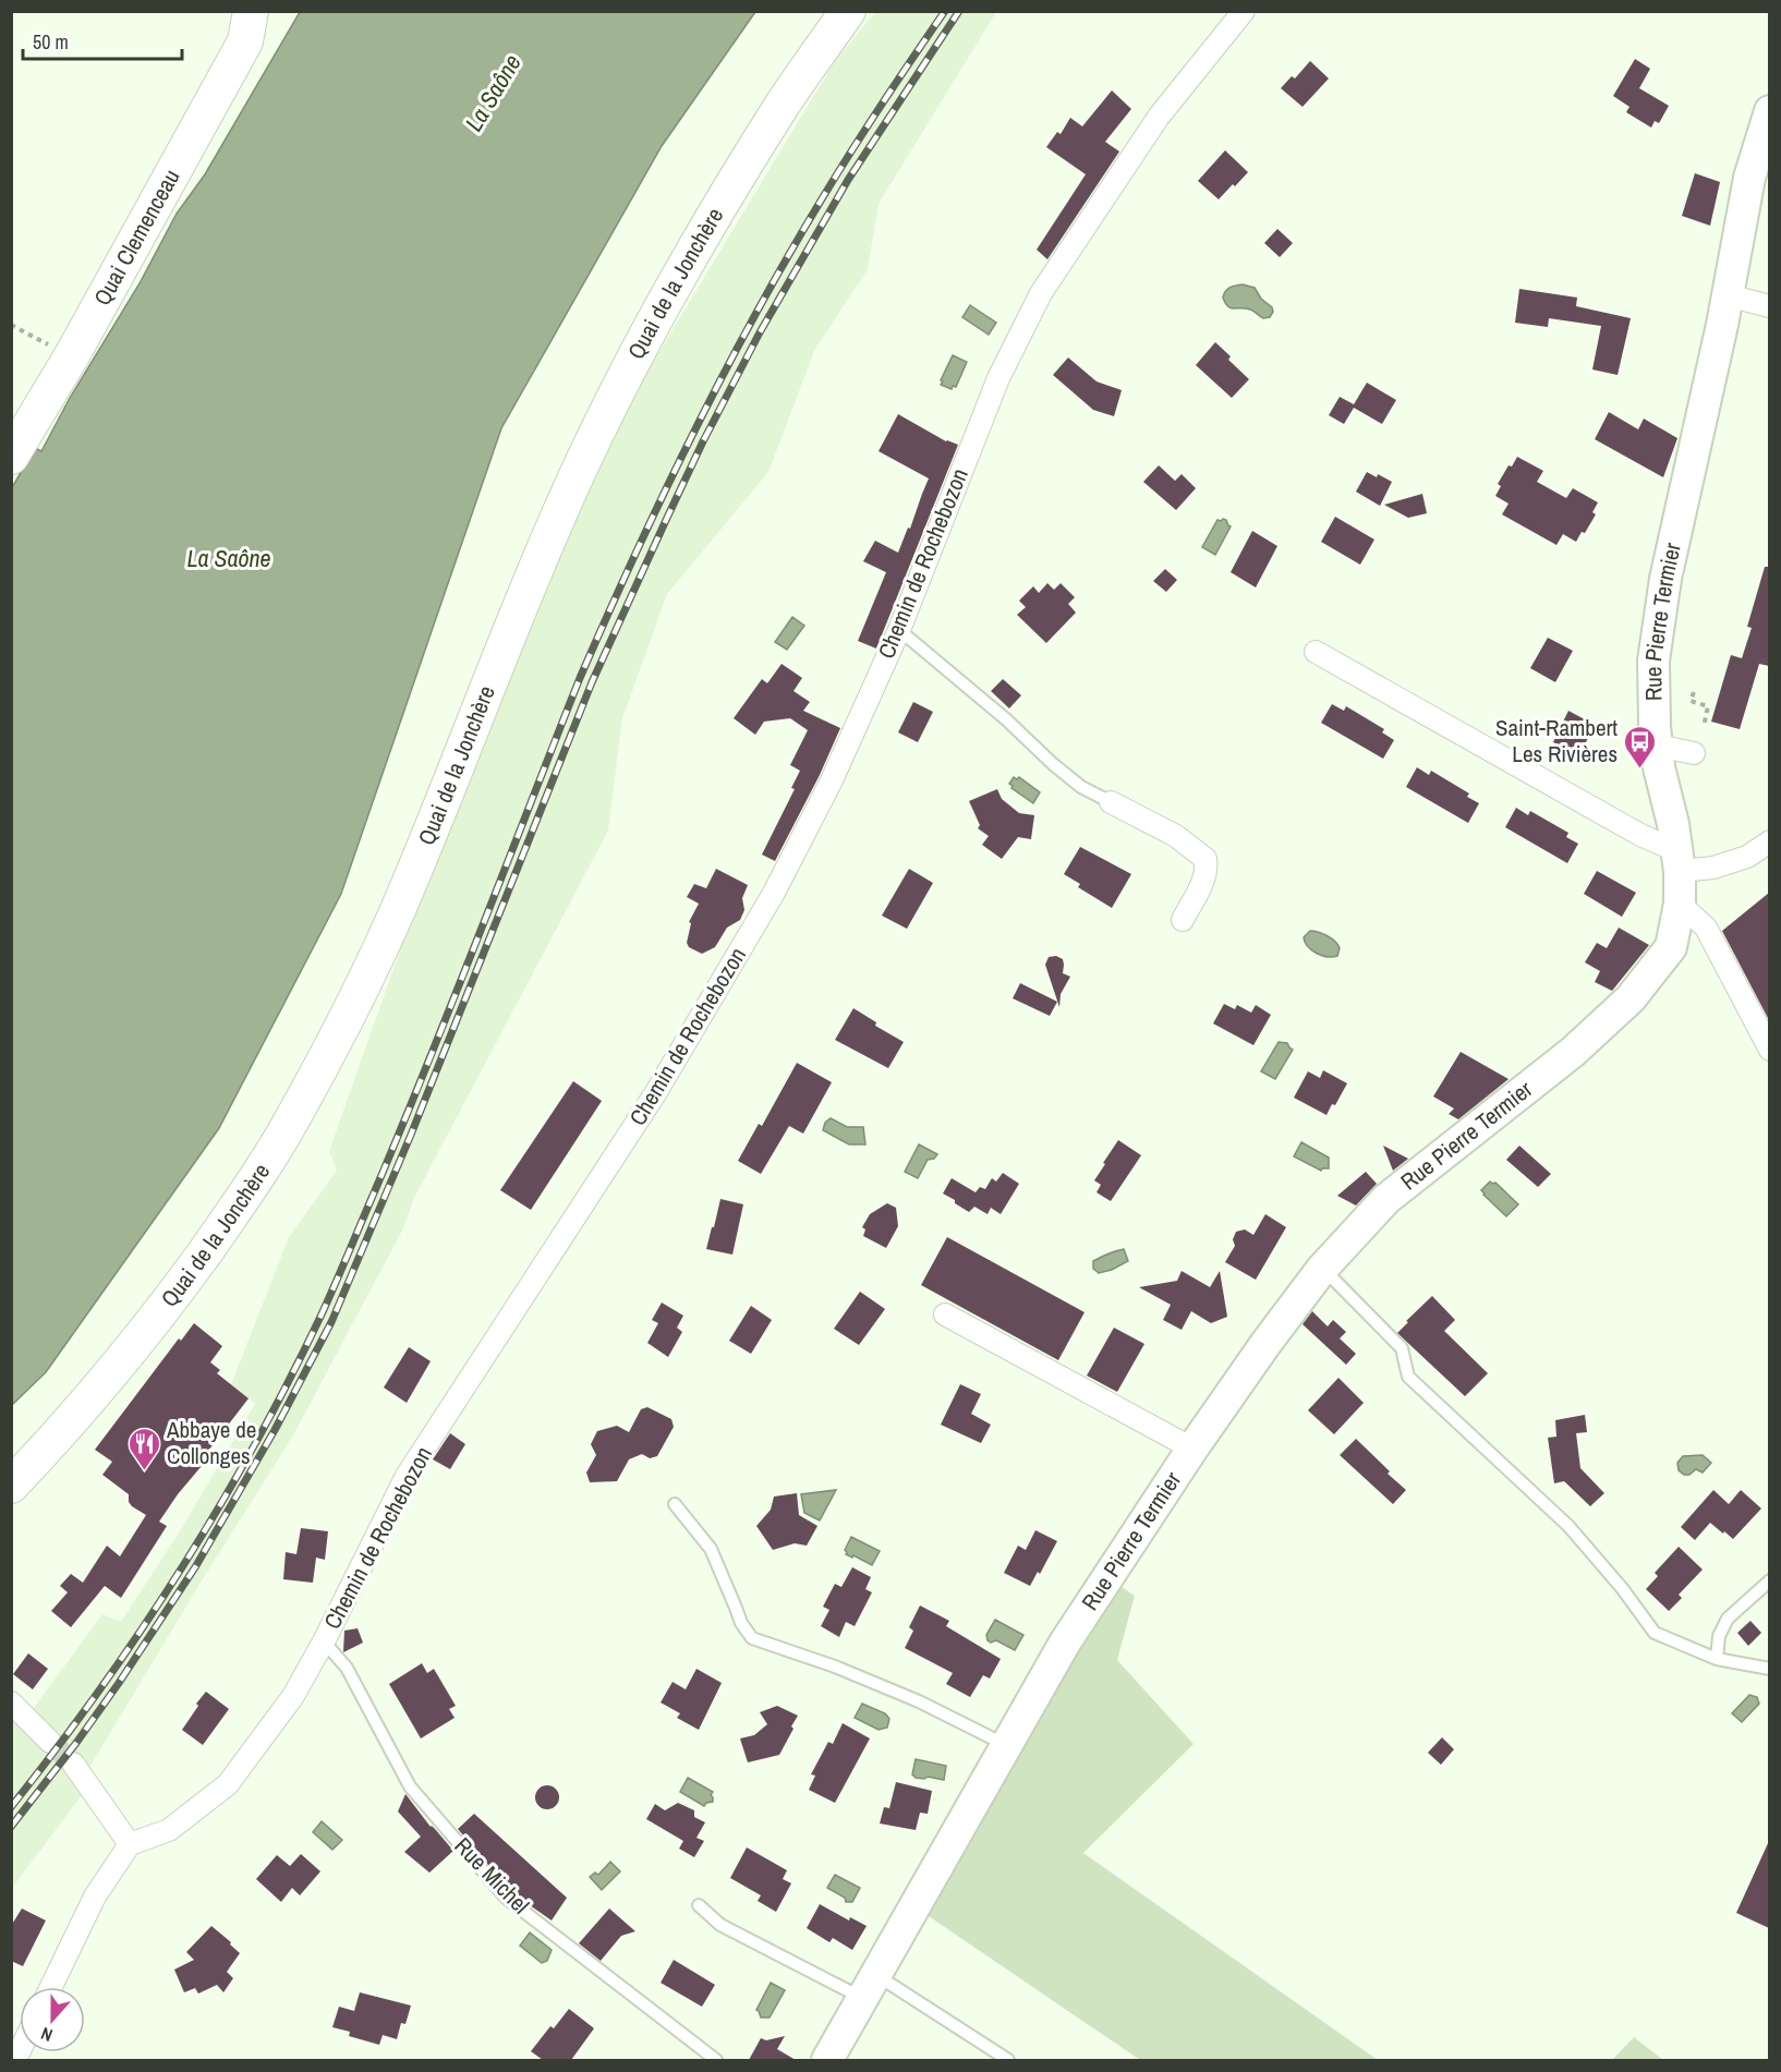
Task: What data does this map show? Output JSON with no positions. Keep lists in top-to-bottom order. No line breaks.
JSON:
{"streets":{"main road":["Quai Clemenceau","Quai de la Jonchère"],"street":["Chemin de Rochebozon","Rue Pierre Termier"],"lane":["Rue Michel"]},"crossings":[["Chemin de Rochebozon","Rue Michel"]],"water":["La Saône"],"places":{"bus stop":["Saint-Rambert Les Rivières"],"restaurant":["Abbaye de Collonges"]},"scale_bar":"50 m","north":"bottom"}
